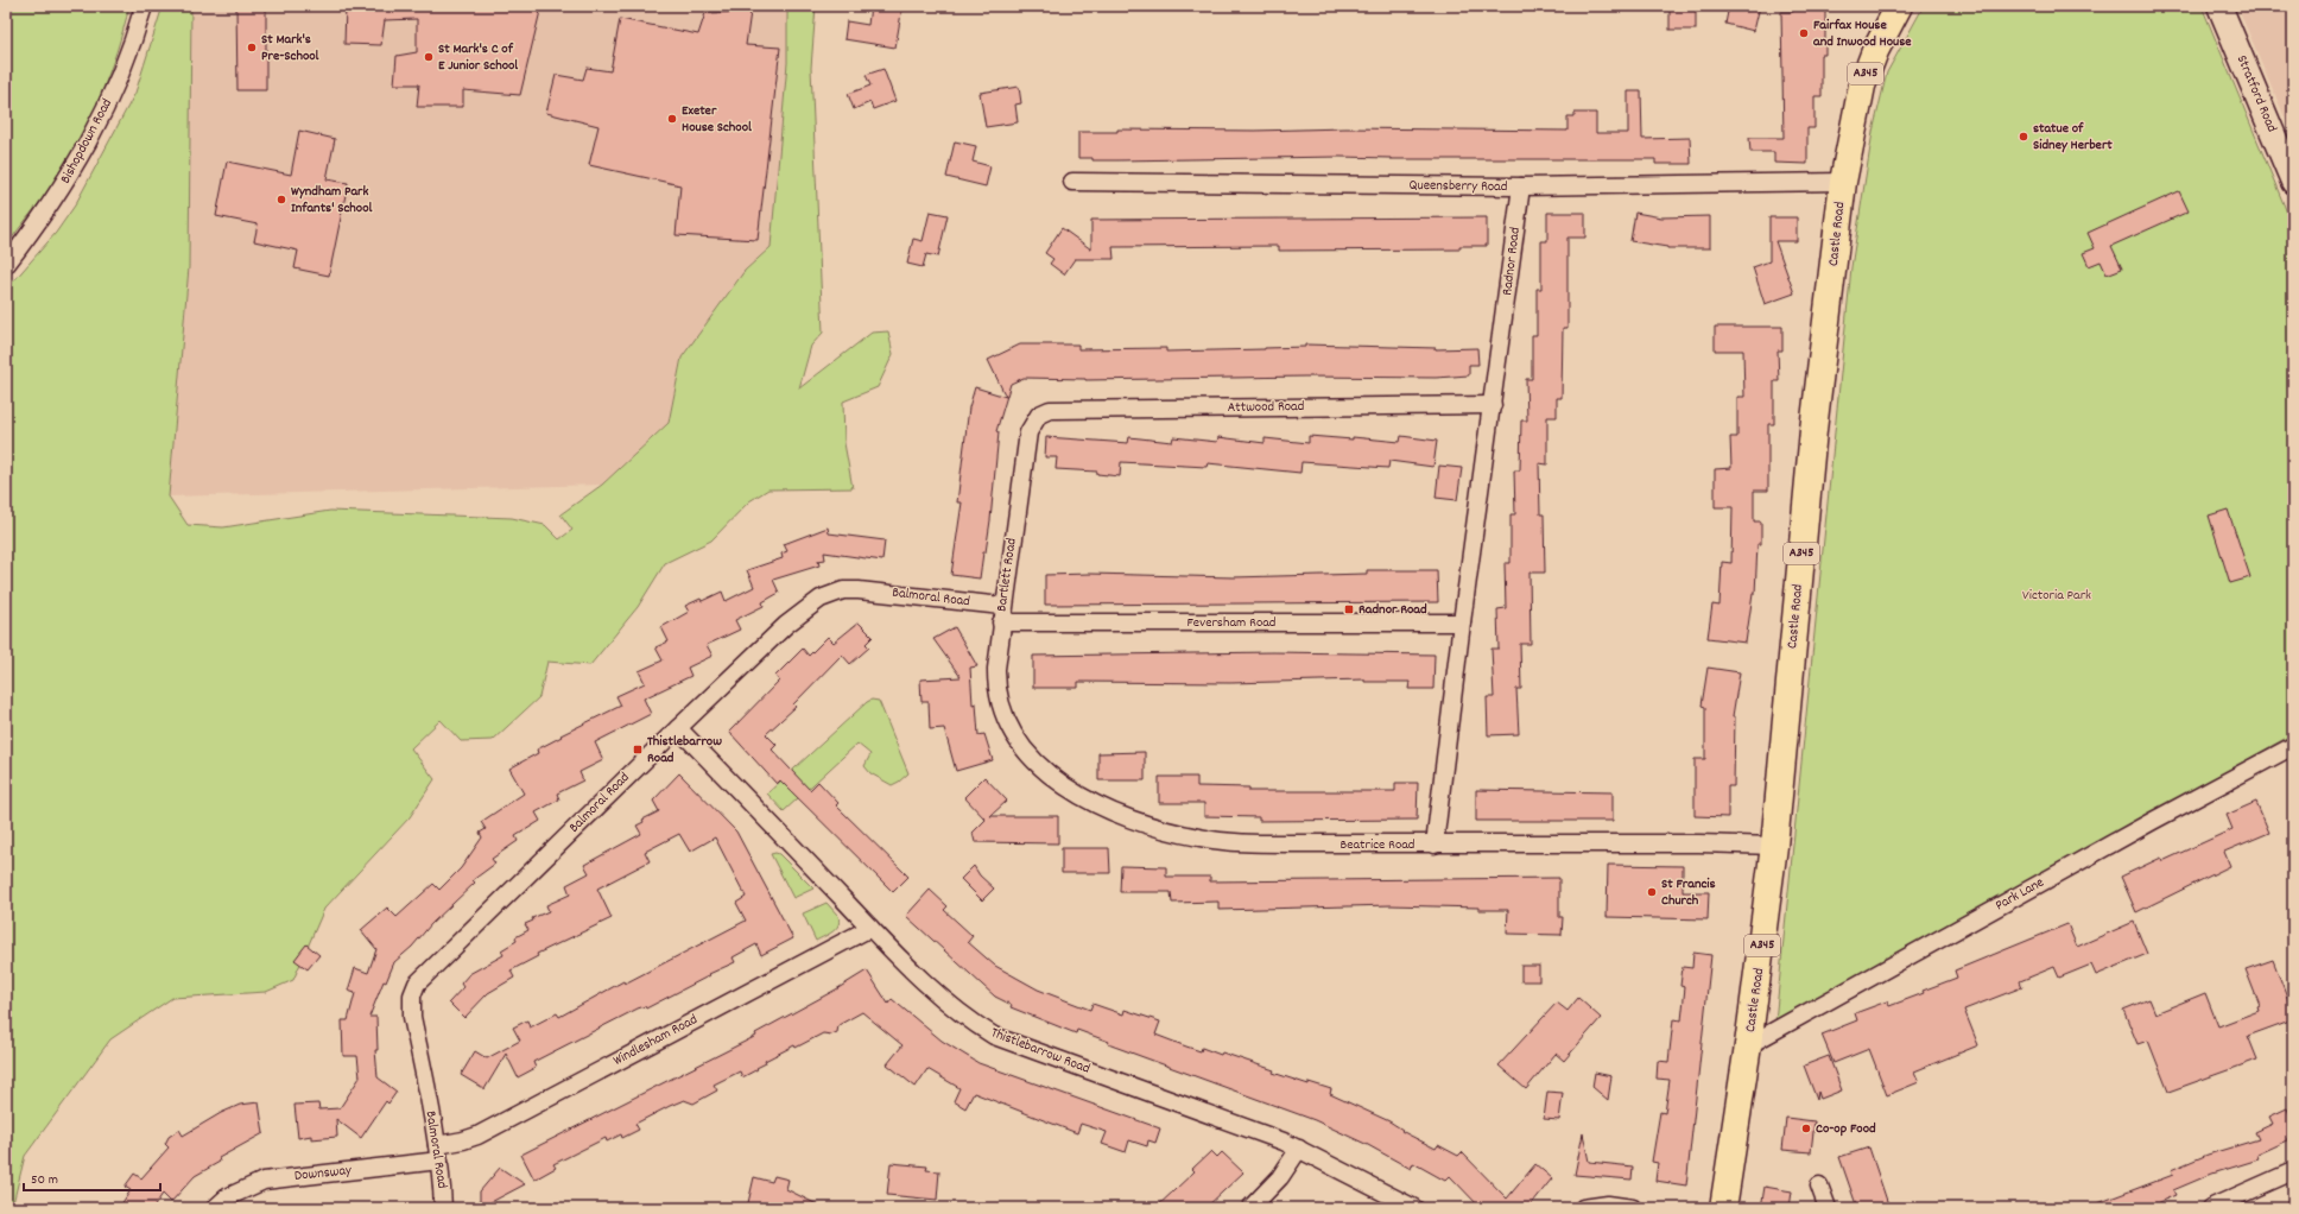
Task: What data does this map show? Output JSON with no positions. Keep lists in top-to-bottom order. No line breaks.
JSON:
{"streets":{"main road":["A345","Castle Road"],"street":["Stratford Road","Bishopdown Road","Queensberry Road","Radnor Road","Attwood Road","Bartlett Road","Balmoral Road","Feversham Road","Beatrice Road","Park Lane","Windlesham Road","Thistlebarrow Road","Downsway"]},"crossings":[["Queensberry Road","Castle Road"],["Queensberry Road","Radnor Road"],["Castle Road","Beatrice Road"],["Castle Road","Park Lane"],["Radnor Road","Attwood Road"],["Radnor Road","Feversham Road"],["Radnor Road","Beatrice Road"],["Attwood Road","Bartlett Road"],["Bartlett Road","Balmoral Road"],["Bartlett Road","Feversham Road"],["Bartlett Road","Beatrice Road"],["Balmoral Road","Windlesham Road"],["Balmoral Road","Thistlebarrow Road"],["Balmoral Road","Downsway"],["Windlesham Road","Thistlebarrow Road"],["Windlesham Road","Downsway"]],"parks":["Victoria Park"],"places":{"other":["Fairfax House and Inwood House","St Mark's Pre-School","St Mark's C of E Junior School","Exeter House School","statue of Sidney Herbert","Wyndham Park Infants' School","St Francis Church","Co-op Food"],"transit":["Radnor Road","Thistlebarrow Road"]},"scale_bar":"50 m"}
